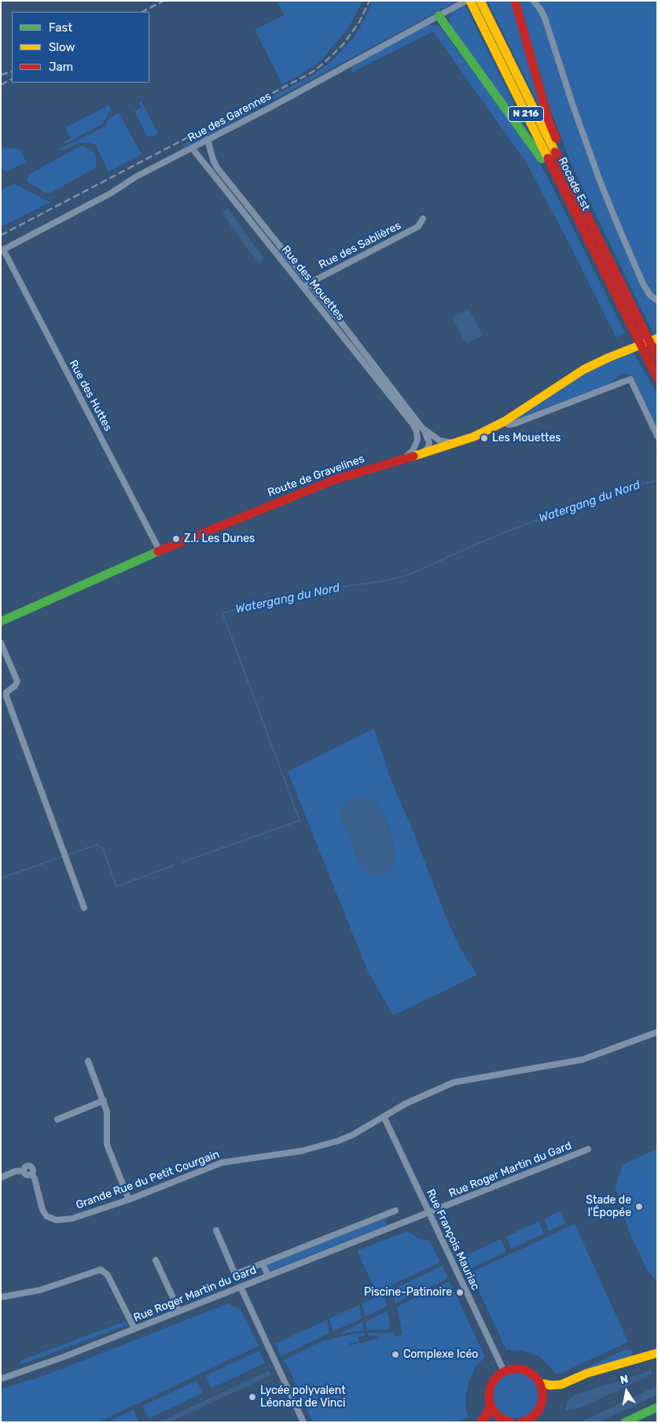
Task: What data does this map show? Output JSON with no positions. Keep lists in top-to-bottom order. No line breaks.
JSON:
{"streets":{"main road":["N 216","Rocade Est","Route de Gravelines"],"street":["Rue des Garennes","Rue des Sablières","Rue des Mouettes","Rue des Huttes","Rue Roger Martin du Gard","Grande Rue du Petit Courgain","Rue François Mauriac"]},"crossings":[["Rue des Garennes","Rue des Mouettes"],["Rue des Garennes","Rue des Huttes"],["Rue des Sablières","Rue des Mouettes"],["Rue des Mouettes","Route de Gravelines"],["Rue des Huttes","Route de Gravelines"],["Rue Roger Martin du Gard","Rue François Mauriac"],["Grande Rue du Petit Courgain","Rue François Mauriac"]],"water":["Watergang du Nord"],"places":["Les Mouettes","Z.I. Les Dunes","Stade de l'Épopée","Piscine-Patinoire","Complexe Icéo","Lycée polyvalent Léonard de Vinci"],"legend":["Fast","Slow","Jam"],"north":"top"}
